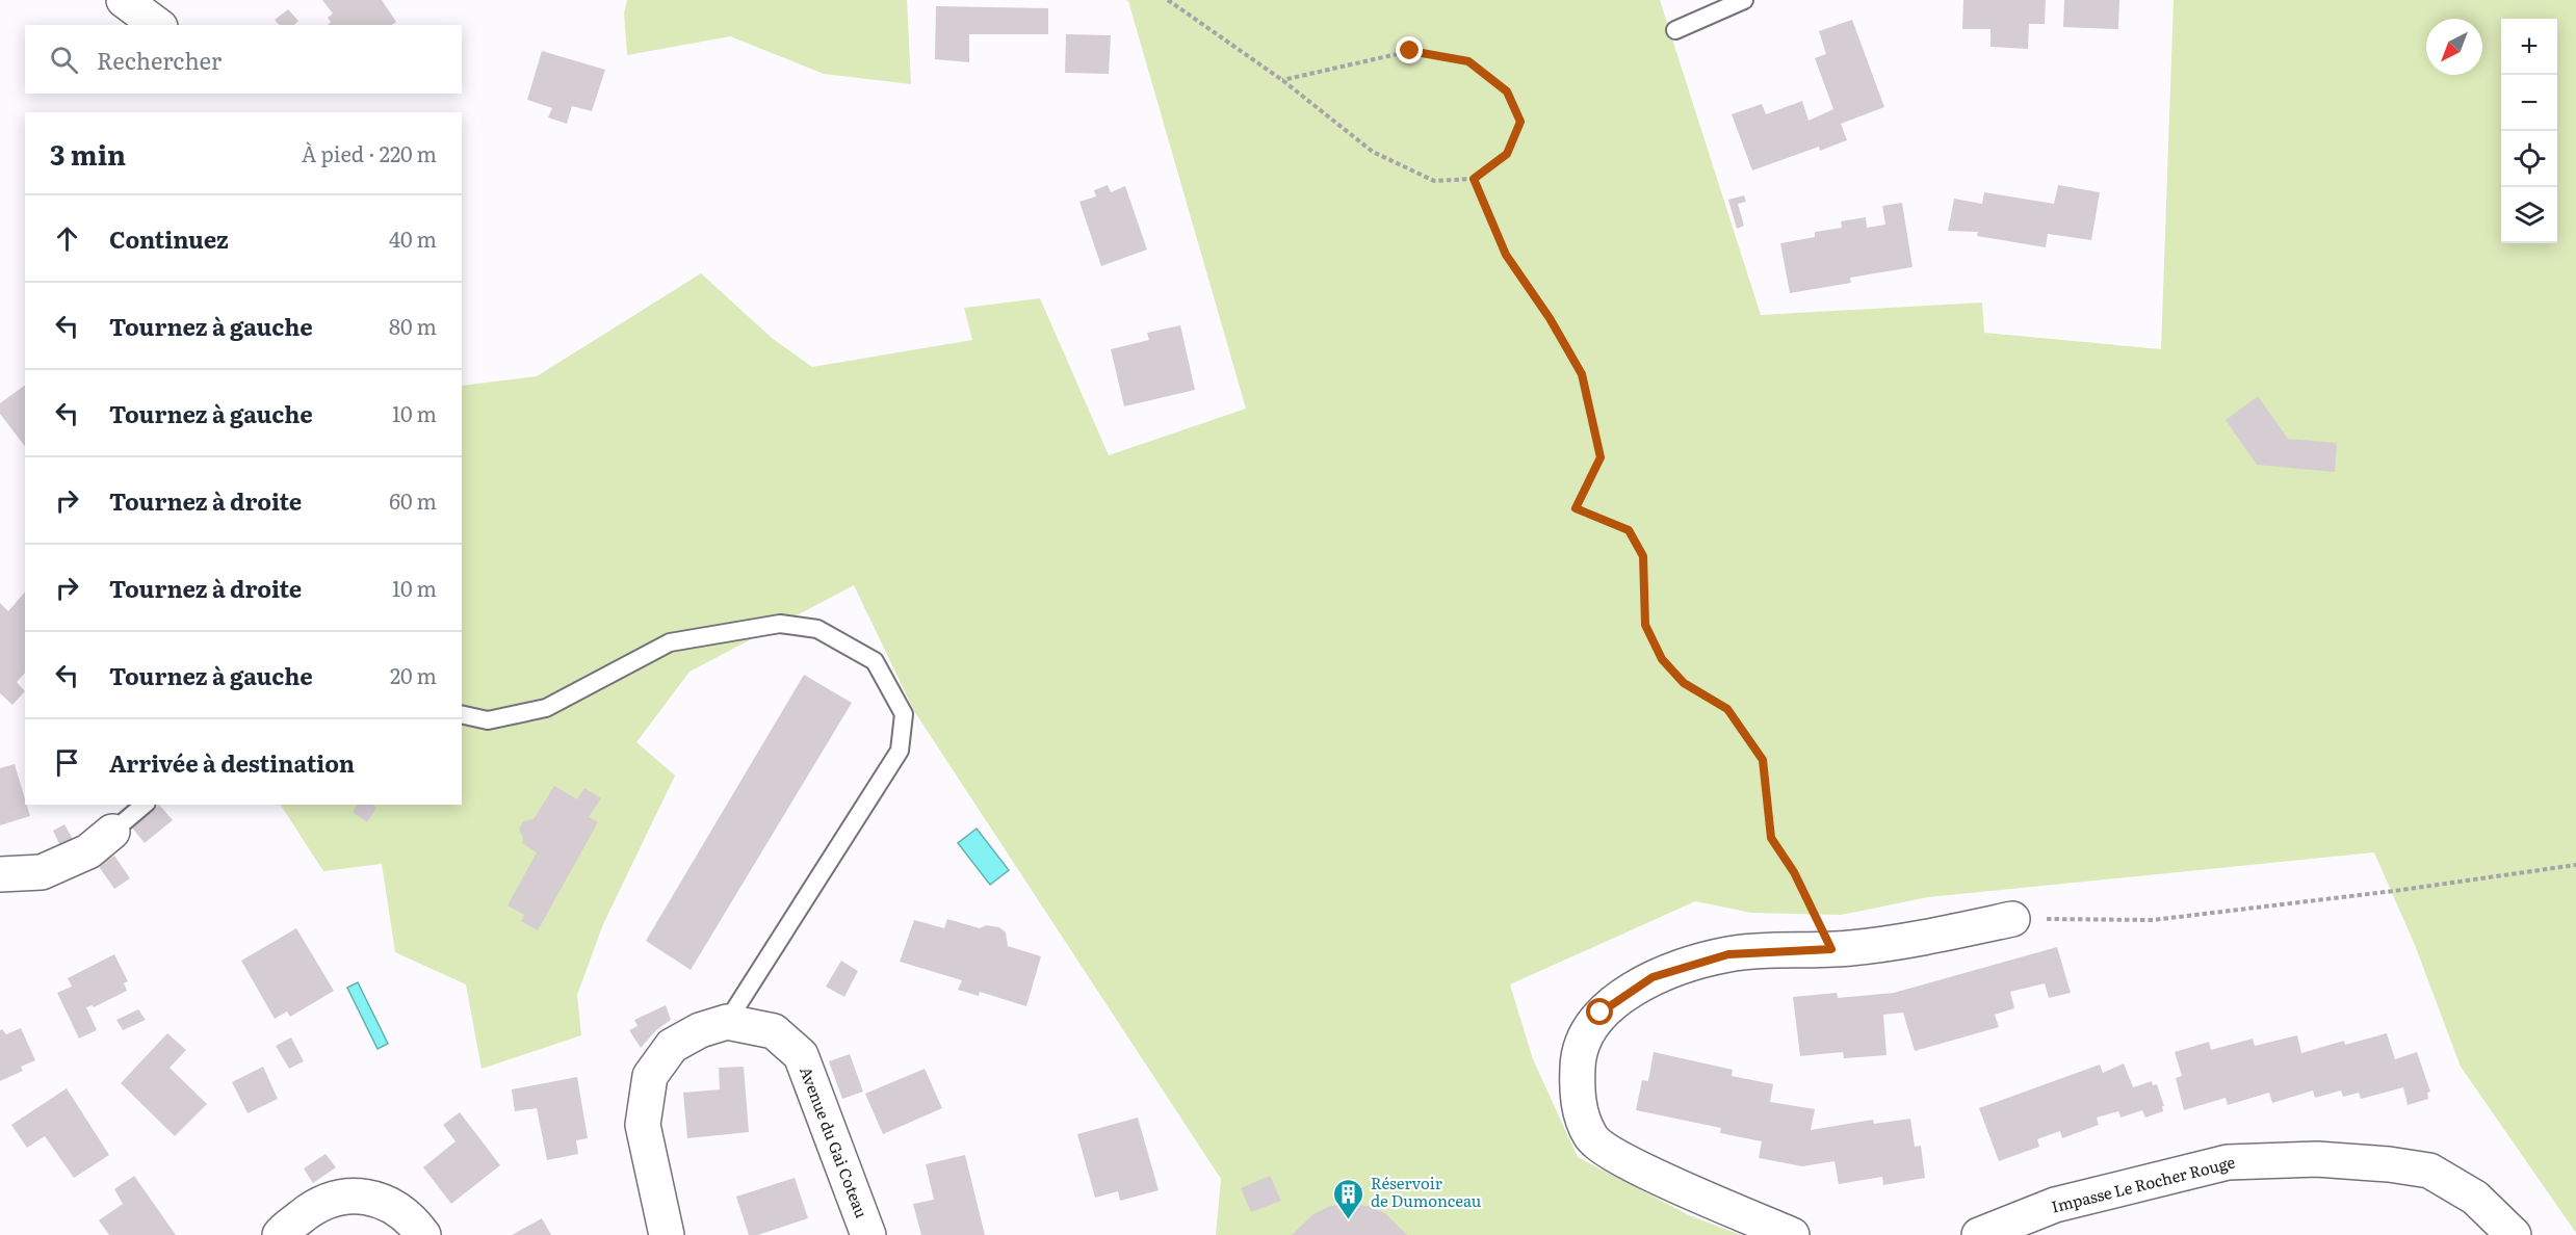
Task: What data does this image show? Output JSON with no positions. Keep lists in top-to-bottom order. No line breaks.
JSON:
{"streets":{"street":["Avenue du Gai Coteau","Impasse Le Rocher Rouge"]},"places":{"building":["Réservoir de Dumonceau"]},"north":"bottom left","page":{"map_buttons":["+","−"],"search":"Rechercher","heading":["3 min","À pied · 220 m"],"list":[["Continuez","40 m"],["Tournez à gauche","80 m"],["Tournez à gauche","10 m"],["Tournez à droite","60 m"],["Tournez à droite","10 m"],["Tournez à gauche","20 m"],"Arrivée à destination"]}}
